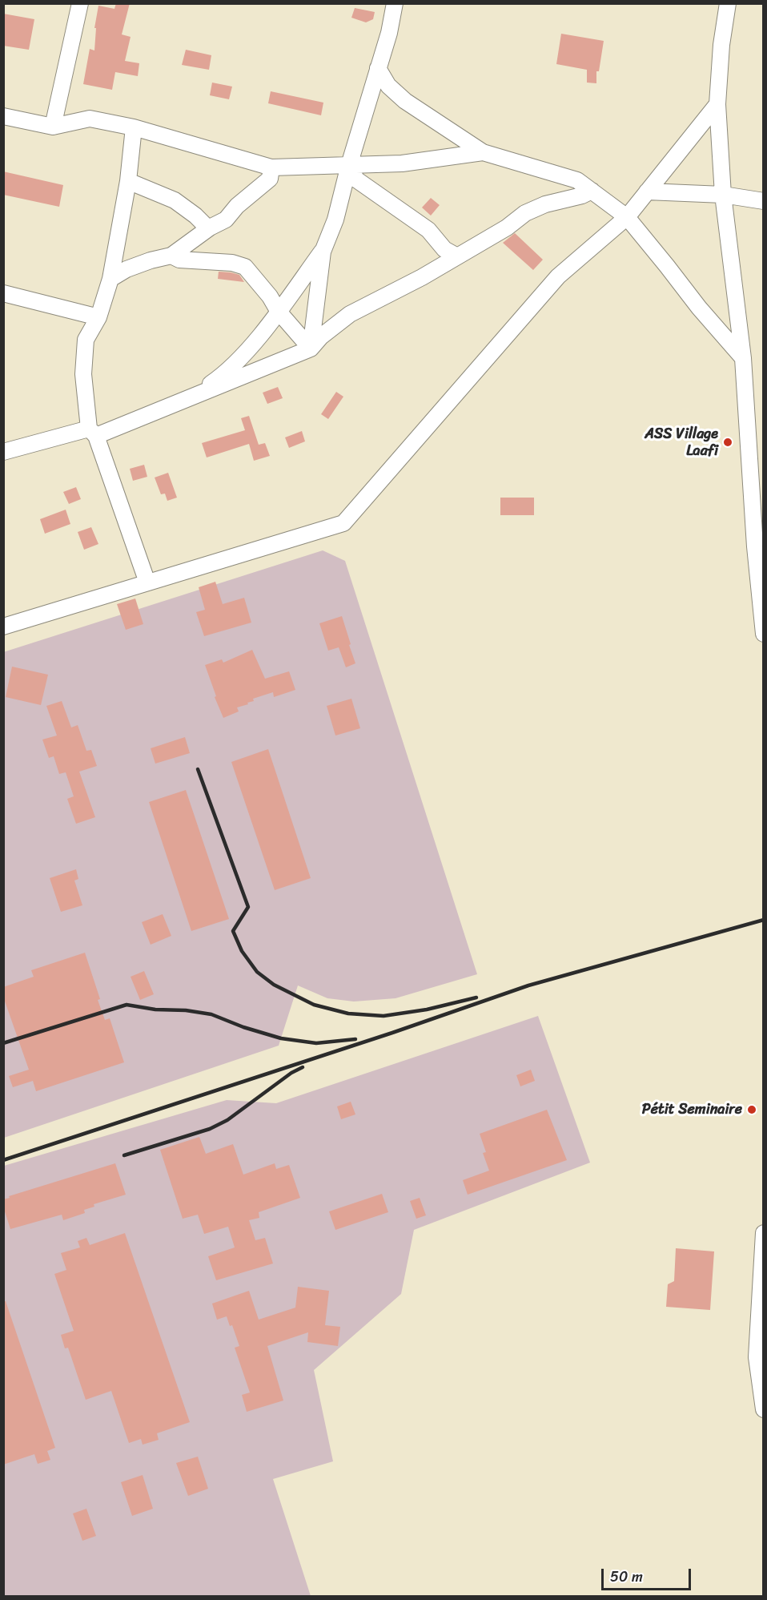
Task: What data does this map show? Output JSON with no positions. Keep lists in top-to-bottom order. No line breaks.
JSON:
{"places":["ASS Village Laafi","Pétit Seminaire"],"scale_bar":"50 m"}
